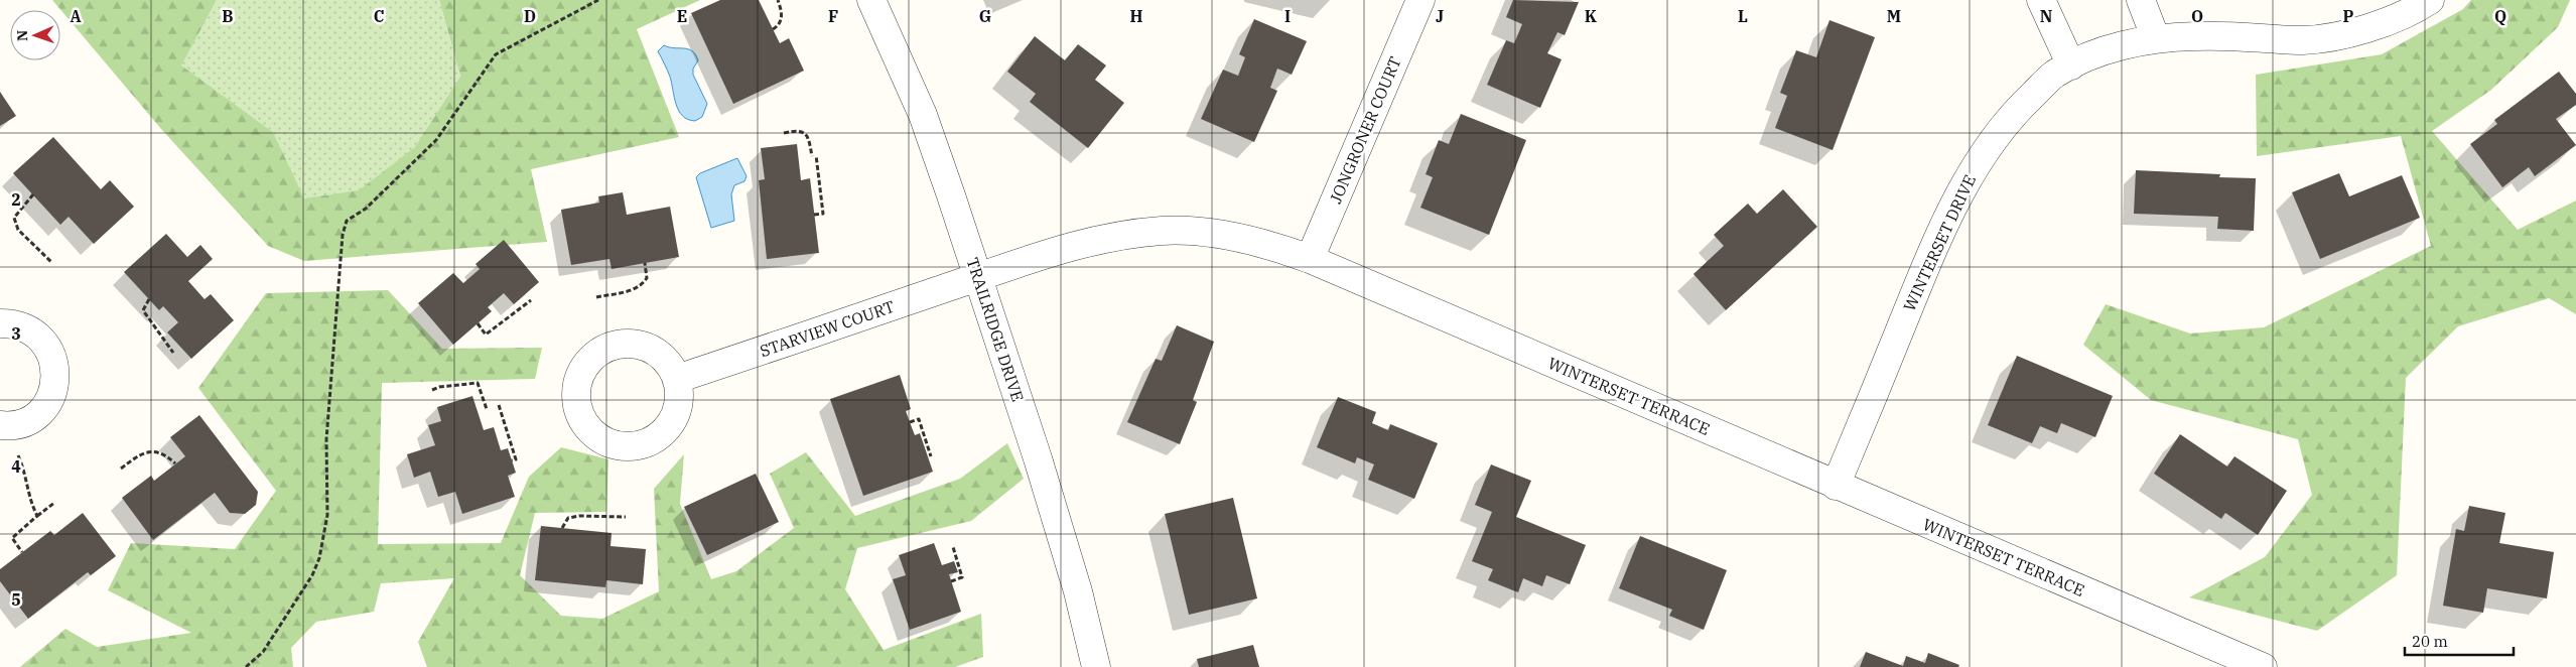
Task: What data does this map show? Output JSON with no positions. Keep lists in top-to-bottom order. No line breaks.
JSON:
{"streets":{"street":["JONGRONER COURT","WINTERSET DRIVE","STARVIEW COURT","TRAILRIDGE DRIVE","WINTERSET TERRACE"]},"crossings":[["JONGRONER COURT","WINTERSET TERRACE"],["WINTERSET DRIVE","WINTERSET TERRACE"],["STARVIEW COURT","TRAILRIDGE DRIVE"],["STARVIEW COURT","WINTERSET TERRACE"],["TRAILRIDGE DRIVE","WINTERSET TERRACE"]],"scale_bar":"20 m","north":"left","grid":{"columns":["A","B","C","D","E","F","G","H","I","J","K","L","M","N","O","P","Q"],"rows":["2","3","4","5"]}}
